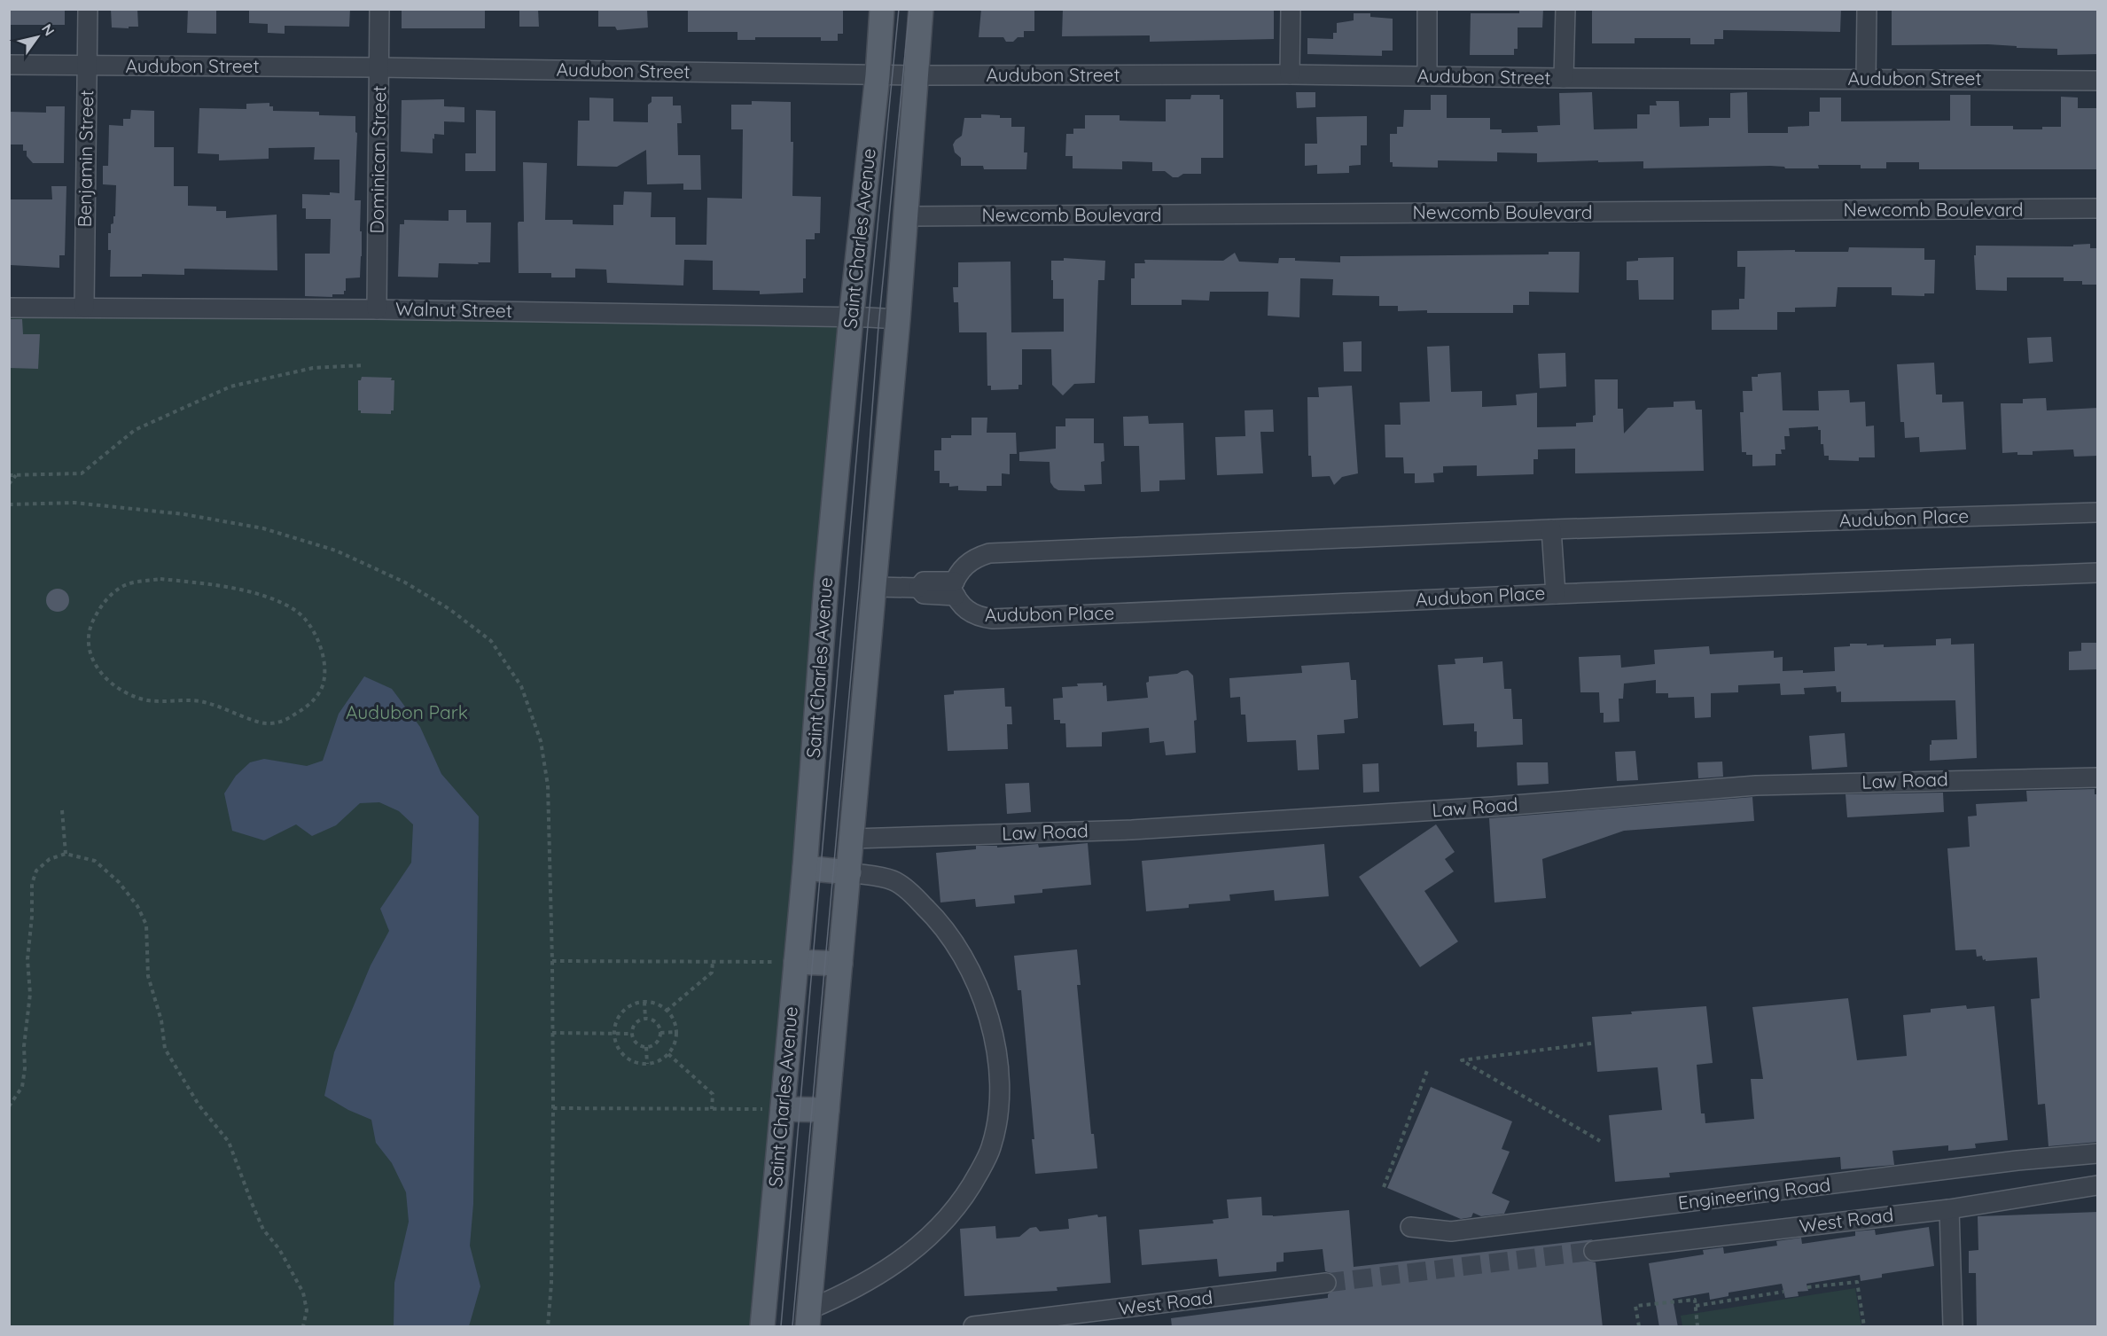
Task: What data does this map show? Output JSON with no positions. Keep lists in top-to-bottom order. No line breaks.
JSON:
{"streets":{"main road":["Saint Charles Avenue"],"street":["Audubon Street","Benjamin Street","Dominican Street","Newcomb Boulevard","Walnut Street","Audubon Place","Law Road","Engineering Road","West Road"]},"crossings":[["Audubon Street","Benjamin Street"],["Audubon Street","Dominican Street"],["Audubon Street","Saint Charles Avenue"],["Benjamin Street","Walnut Street"],["Dominican Street","Walnut Street"],["Saint Charles Avenue","Walnut Street"]],"parks":["Audubon Park"],"north":"top right"}
